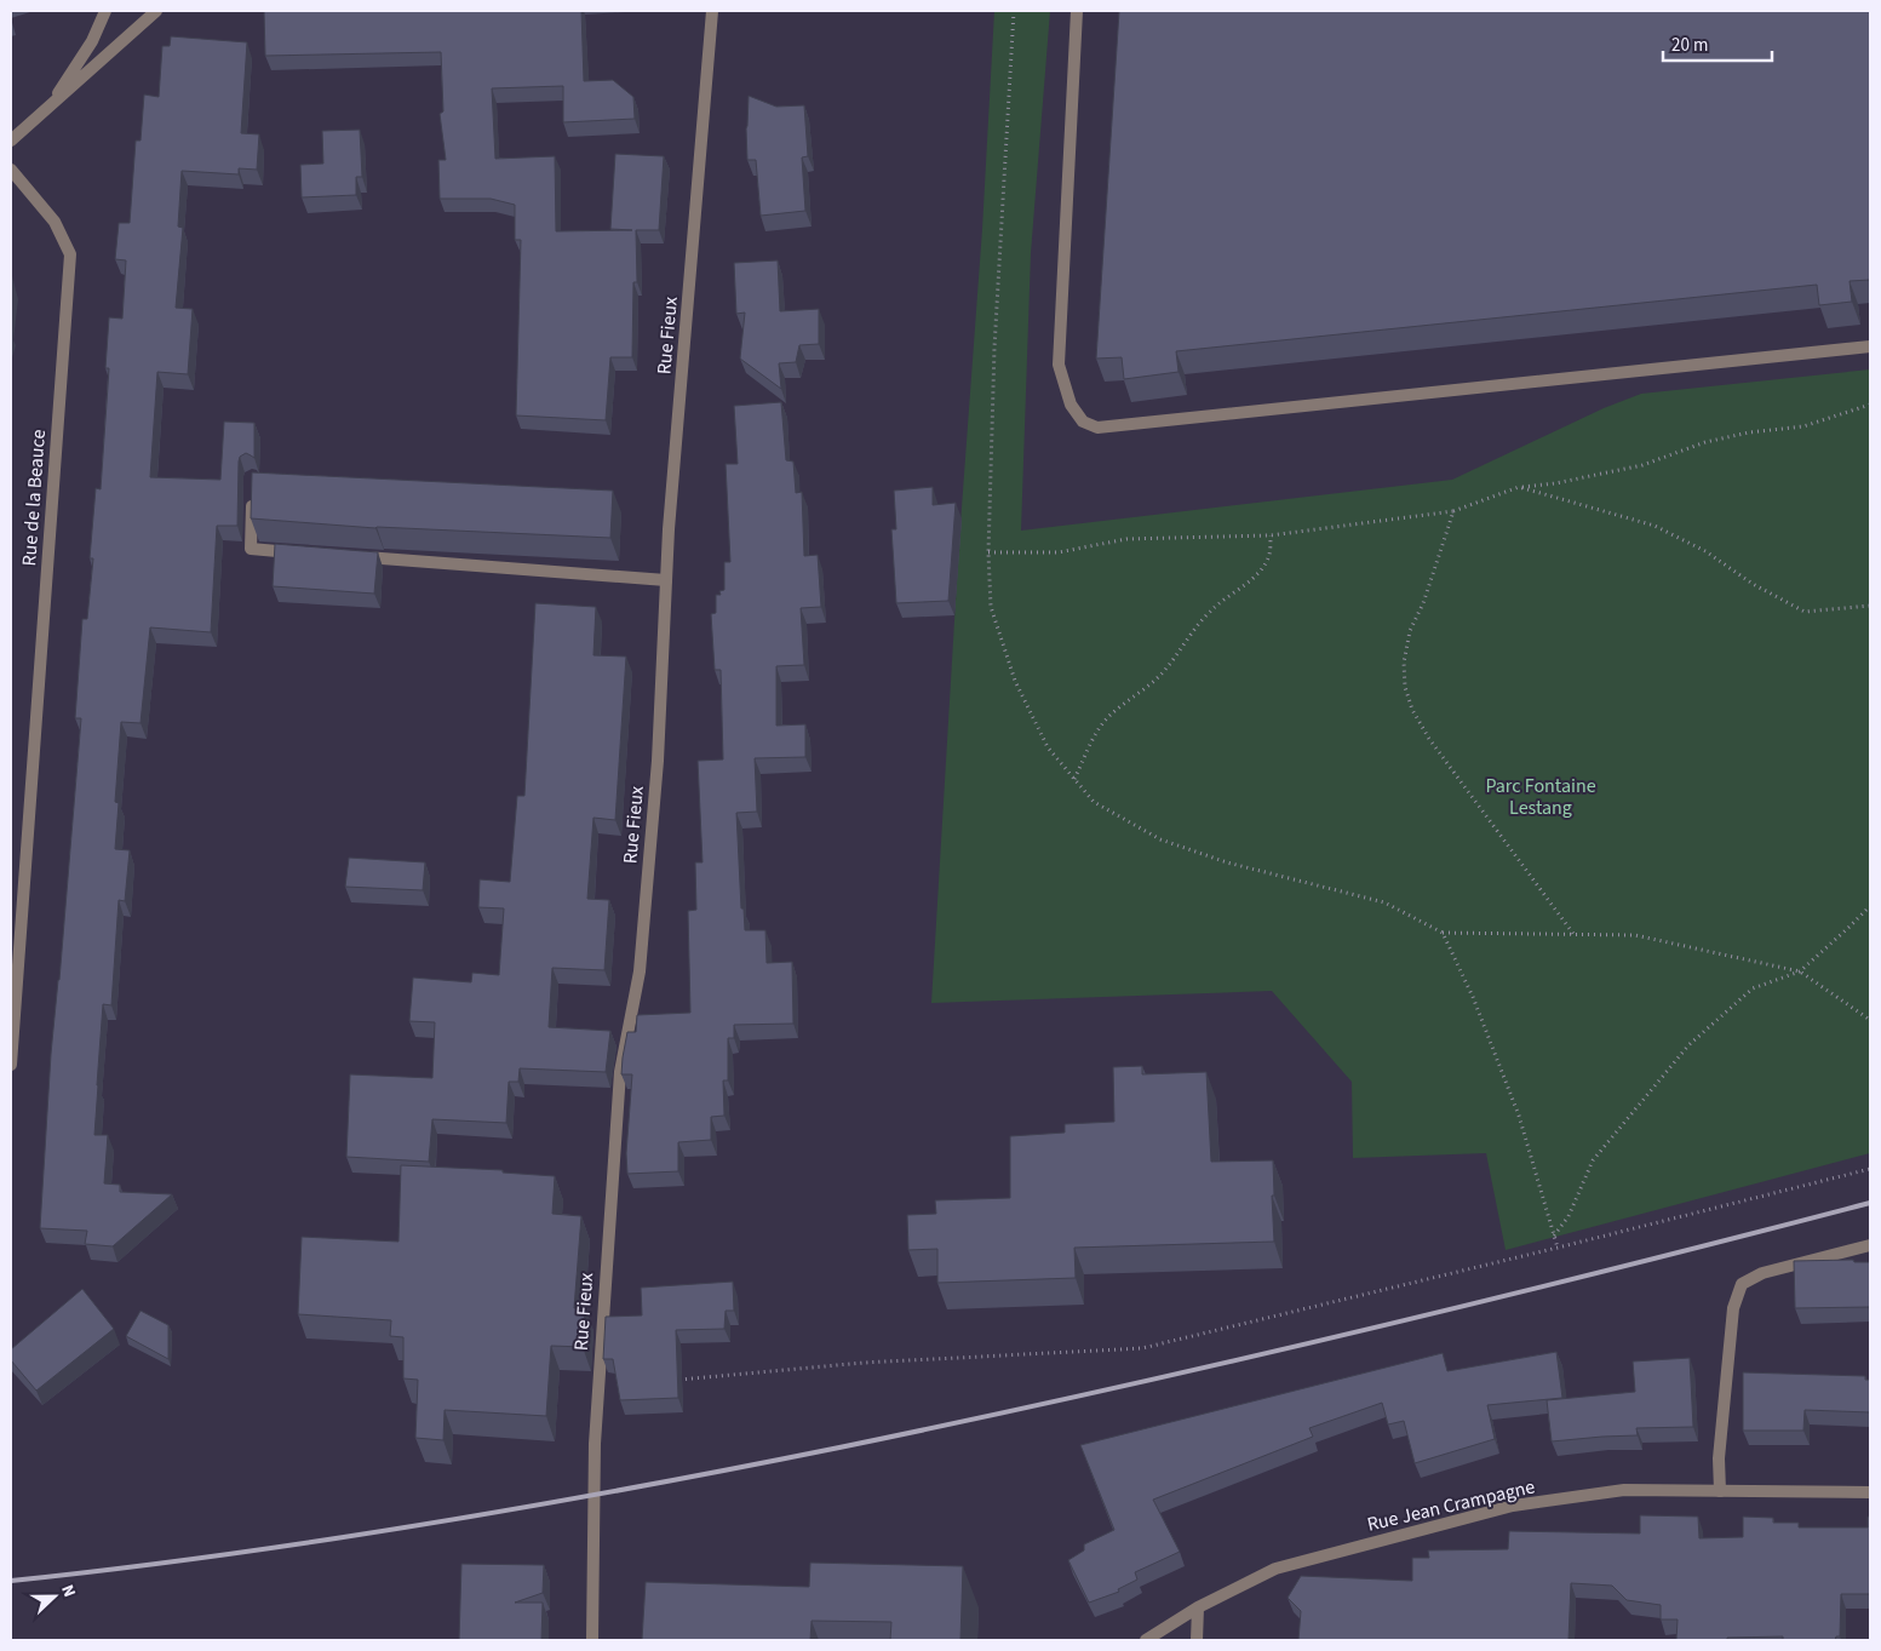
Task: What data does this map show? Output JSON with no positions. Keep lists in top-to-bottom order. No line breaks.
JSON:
{"streets":{"street":["Rue Fieux","Rue de la Beauce","Rue Jean Crampagne"]},"parks":["Parc Fontaine Lestang"],"scale_bar":"20 m","north":"right"}
